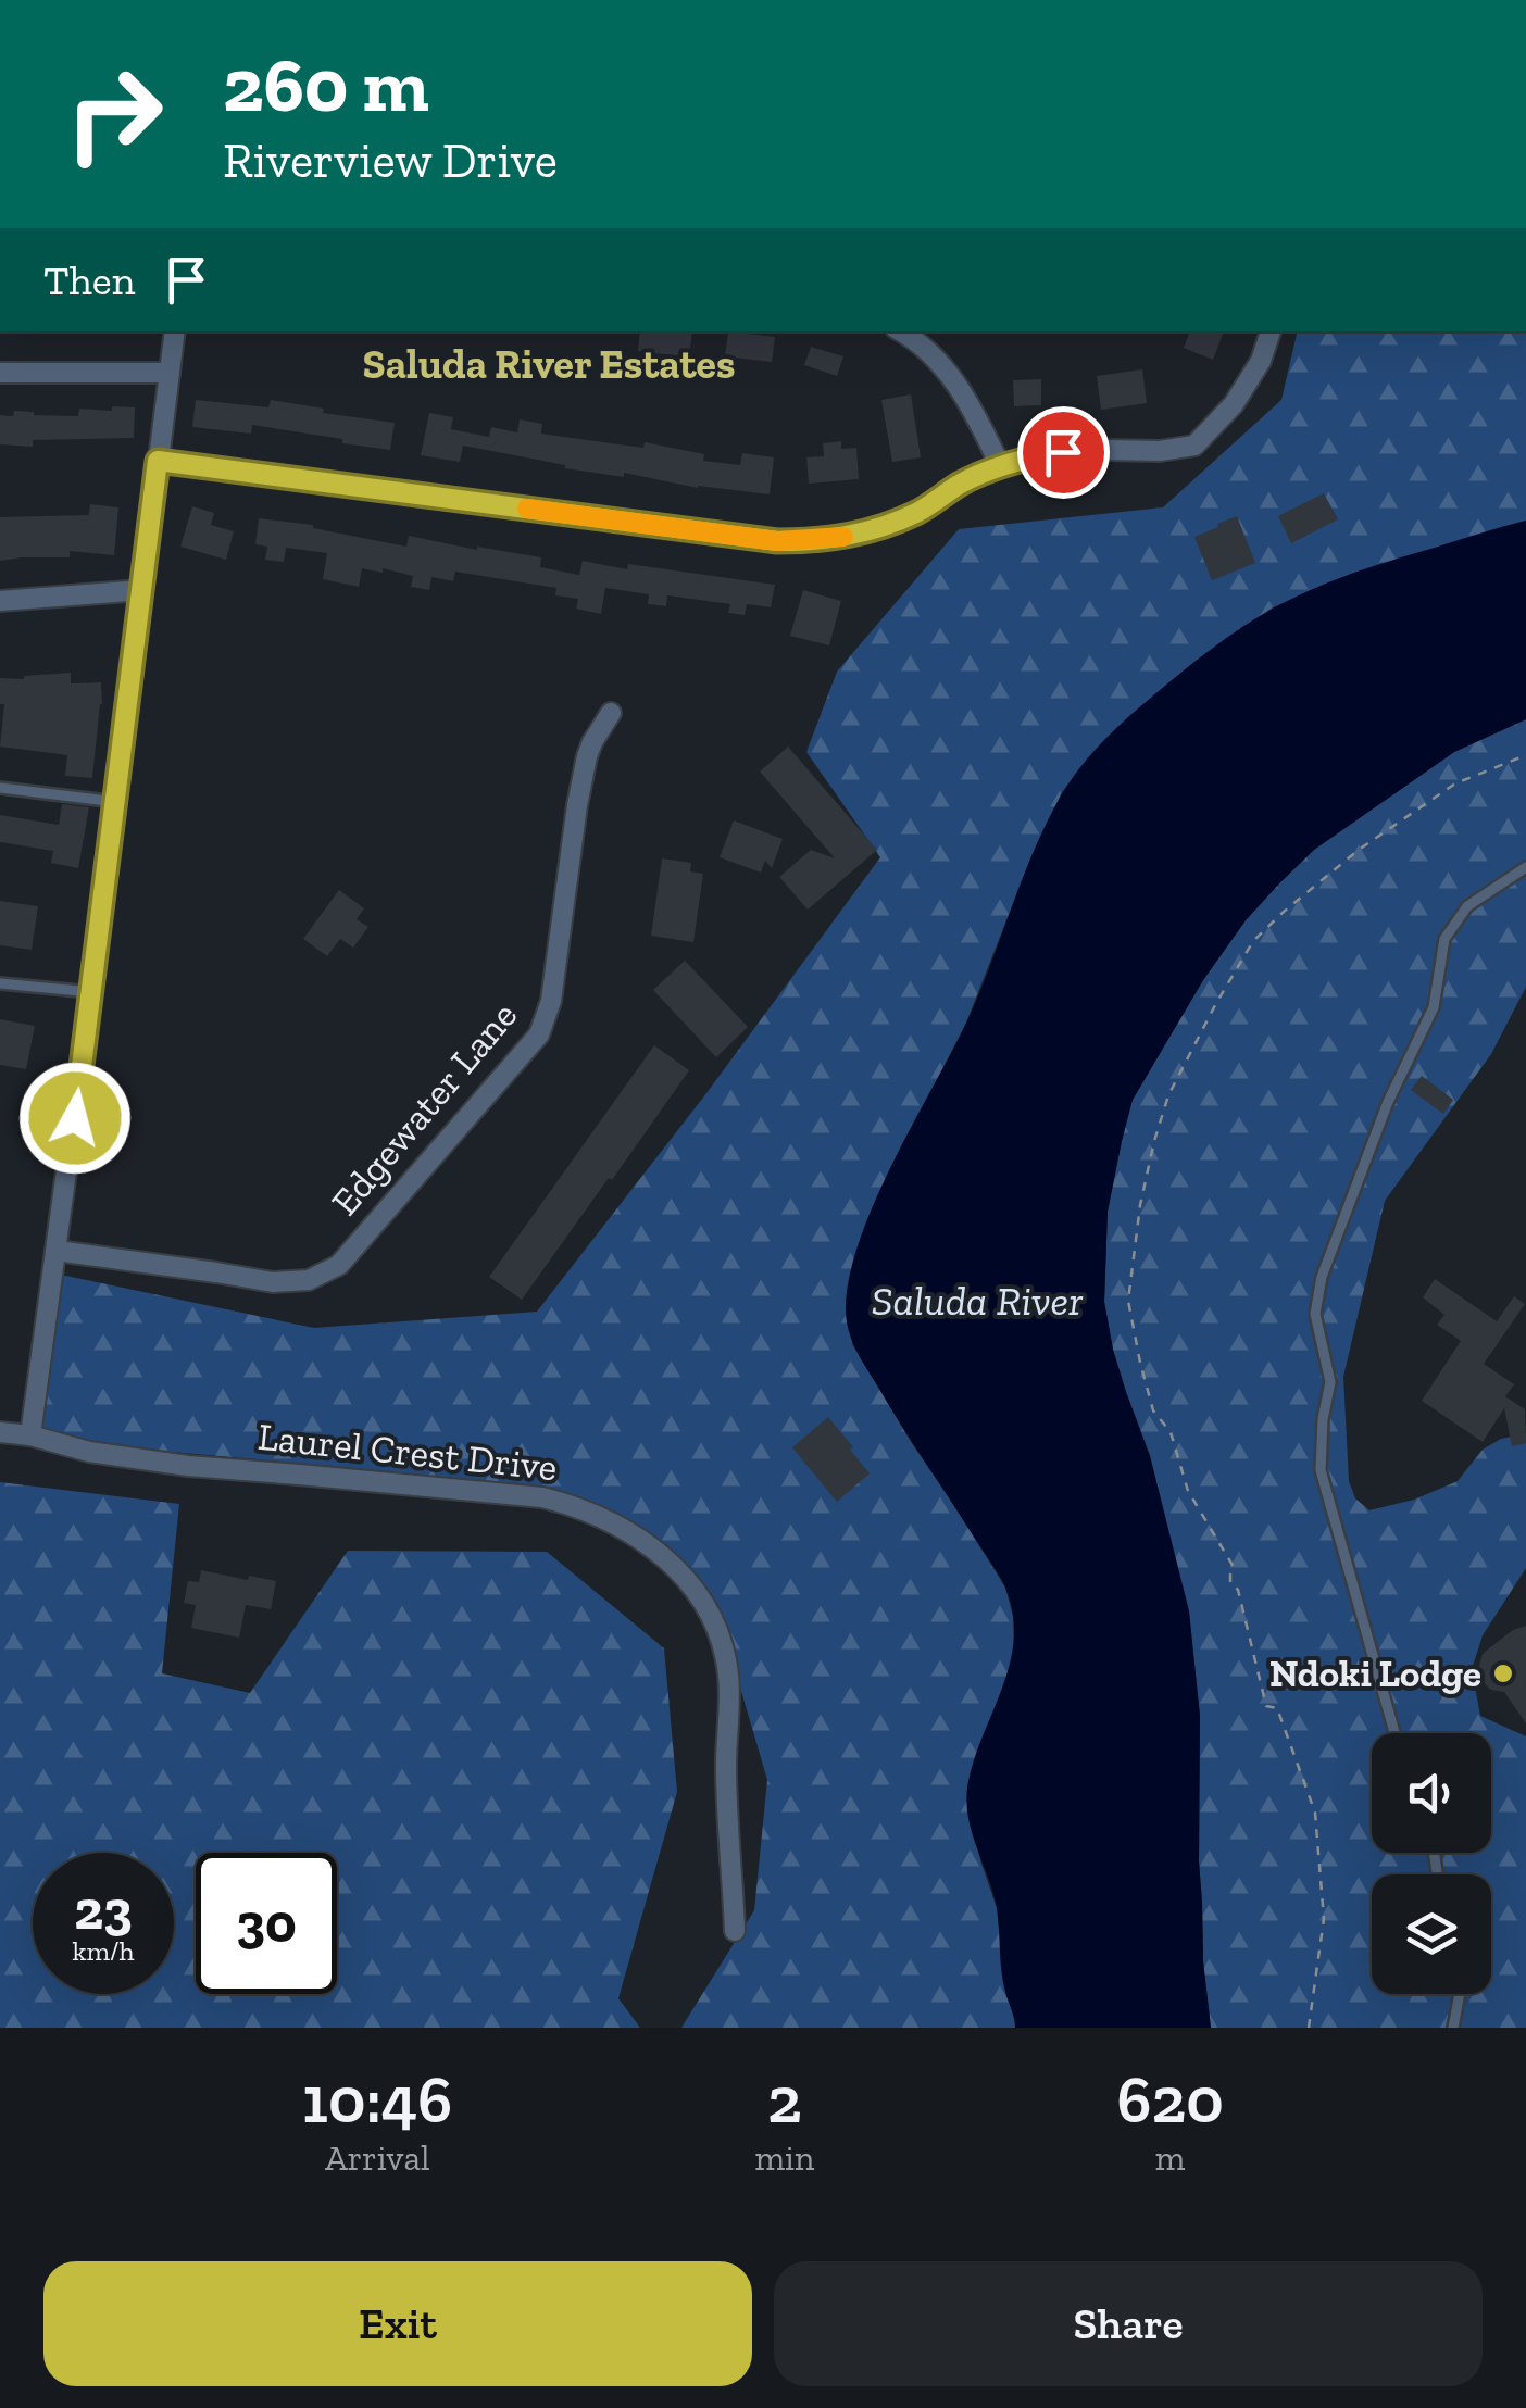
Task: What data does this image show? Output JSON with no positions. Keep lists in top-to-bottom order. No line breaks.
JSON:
{"streets":{"street":["Edgewater Lane","Laurel Crest Drive"]},"districts":["Saluda River Estates"],"water":["Saluda River"],"places":["Ndoki Lodge"],"page":{"turn":["260 m","Riverview Drive"],"then":"Then","speed":"23 km/h","limit":"30","eta":["10:46","Arrival","2","min","620","m"],"buttons":["Exit","Share"]}}
